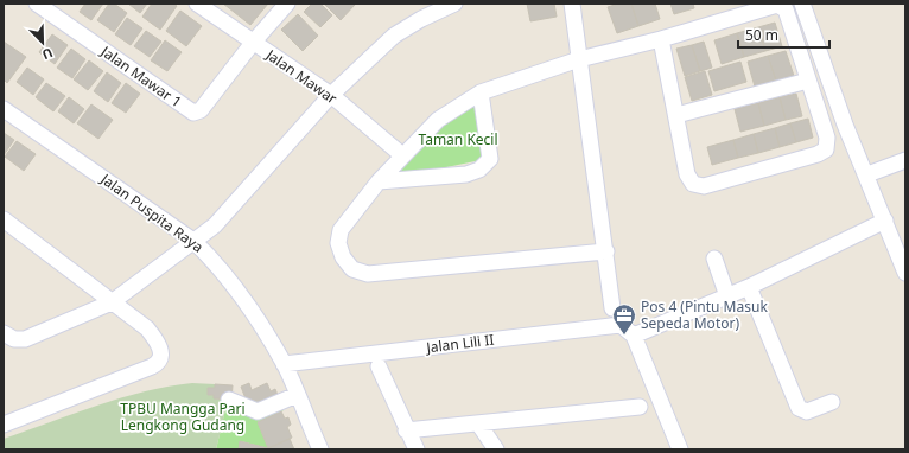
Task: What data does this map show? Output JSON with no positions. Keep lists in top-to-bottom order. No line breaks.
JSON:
{"streets":{"street":["Jalan Mawar 1","Jalan Mawar","Jalan Puspita Raya","Jalan Lili II"]},"crossings":[["Jalan Mawar 1","Jalan Mawar"],["Jalan Puspita Raya","Jalan Lili II"]],"parks":["Taman Kecil","TPBU Mangga Pari Lengkong Gudang"],"places":{"office":["Pos 4 (Pintu Masuk Sepeda Motor)"]},"scale_bar":"50 m","north":"bottom right"}
